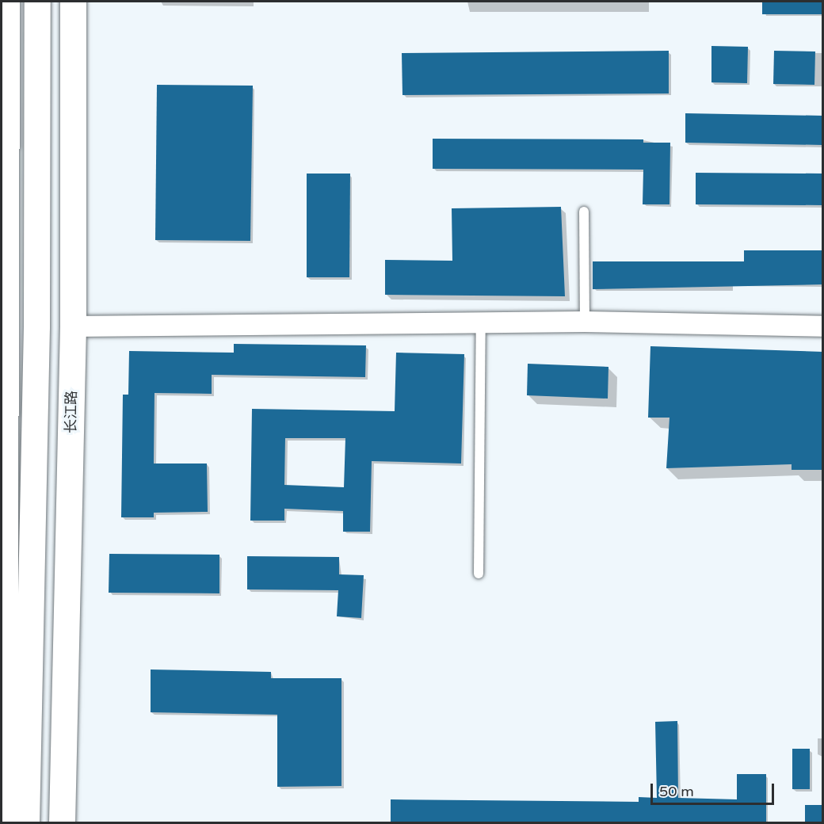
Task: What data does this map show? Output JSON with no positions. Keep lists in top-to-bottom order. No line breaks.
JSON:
{"streets":{"main road":["长江路"]},"scale_bar":"50 m"}
